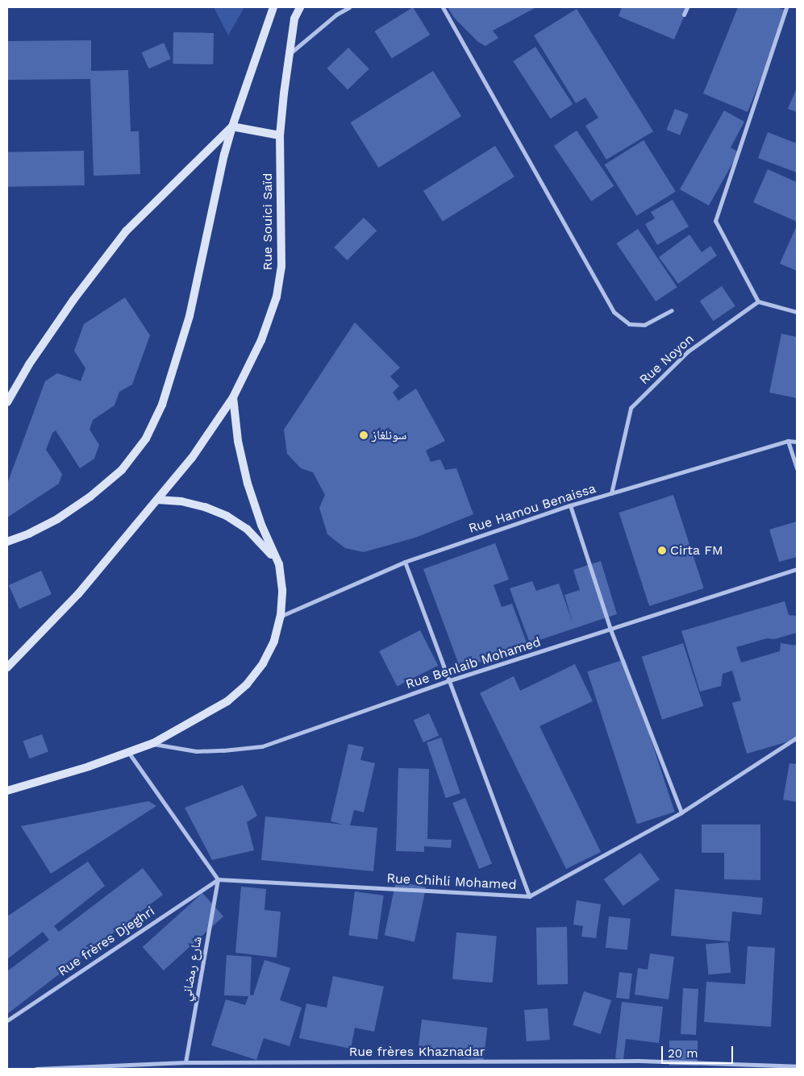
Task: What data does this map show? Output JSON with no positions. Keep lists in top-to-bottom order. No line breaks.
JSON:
{"streets":{"main road":["Rue Souici Saïd"],"street":["Rue Noyon","Rue Hamou Benaissa","Rue Benlaib Mohamed","Rue Chihli Mohamed","Rue frères Djeghri","شارع رمضاني","Rue frères Khaznadar"]},"crossings":[["Rue Noyon","Rue Hamou Benaissa"],["Rue Chihli Mohamed","Rue frères Djeghri"],["Rue Chihli Mohamed","شارع رمضاني"],["Rue frères Djeghri","شارع رمضاني"],["شارع رمضاني","Rue frères Khaznadar"]],"places":["سونلغاز","Cirta FM"],"scale_bar":"20 m"}
